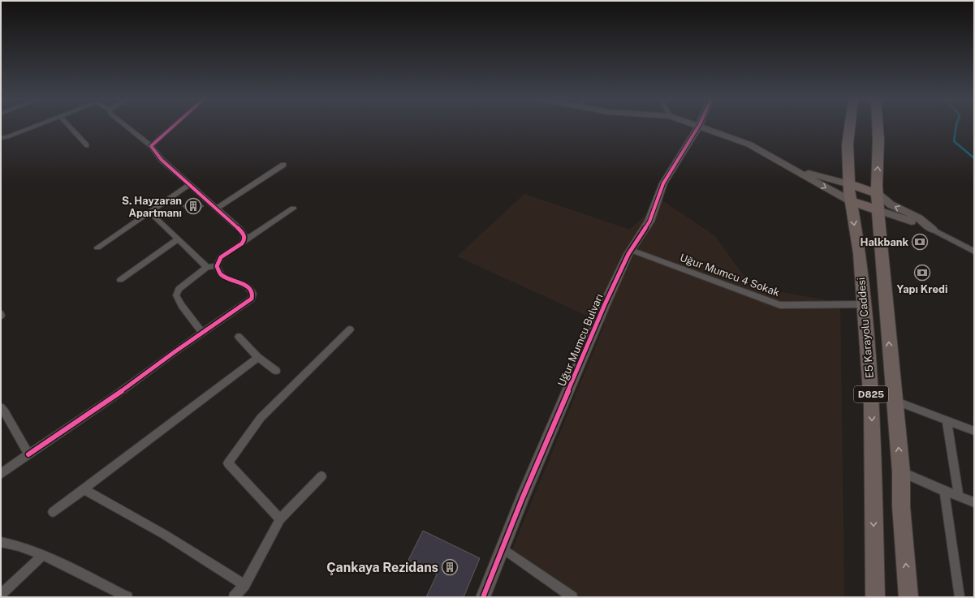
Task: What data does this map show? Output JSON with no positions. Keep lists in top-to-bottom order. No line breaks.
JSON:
{"streets":{"highway":["E5 Karayolu Caddesi","D825"],"street":["Uğur Mumcu 4 Sokak","Uğur Mumcu Bulvarı"]},"crossings":[["Uğur Mumcu 4 Sokak","E5 Karayolu Caddesi"],["Uğur Mumcu 4 Sokak","Uğur Mumcu Bulvarı"]],"places":{"building":["S. Hayzaran Apartmanı","Çankaya Rezidans"],"bank":["Halkbank","Yapı Kredi"]}}
